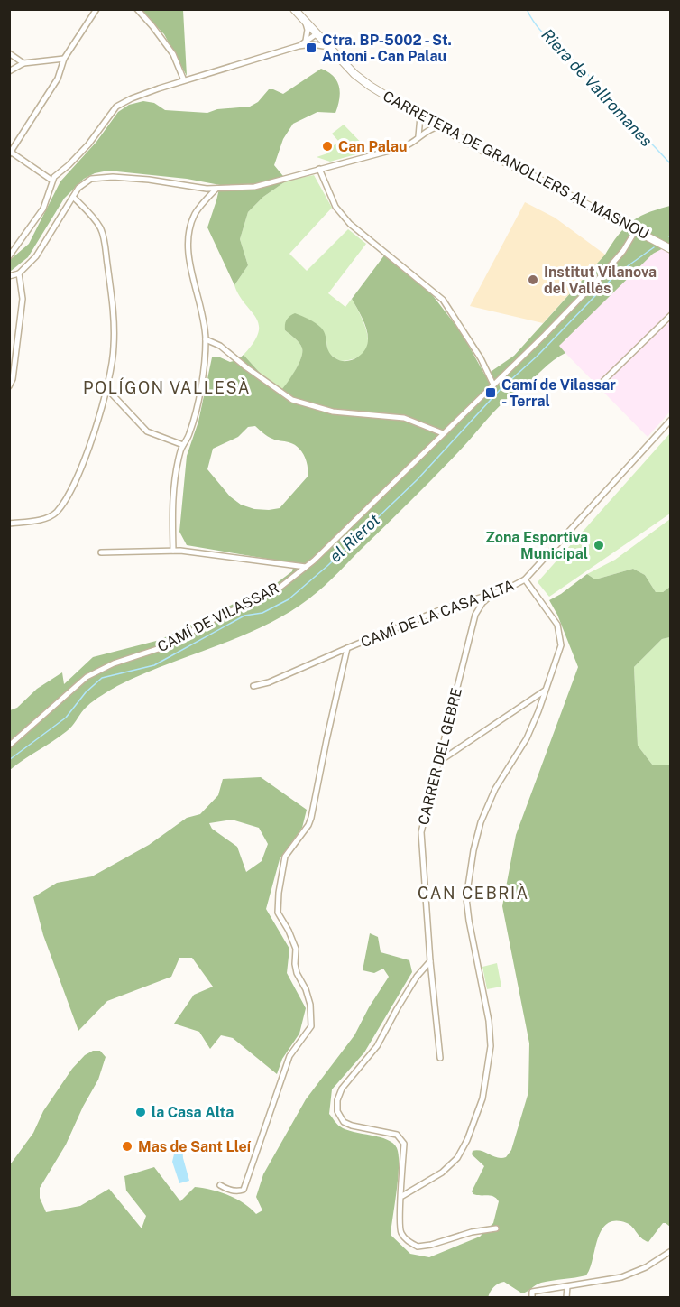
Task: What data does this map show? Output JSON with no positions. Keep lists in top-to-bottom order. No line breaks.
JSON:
{"streets":{"main road":["CARRETERA DE GRANOLLERS AL MASNOU"],"street":["CAMÍ DE LA CASA ALTA","CAMÍ DE VILASSAR","CARRER DEL GEBRE"]},"crossings":[["CARRETERA DE GRANOLLERS AL MASNOU","CAMÍ DE VILASSAR"],["CAMÍ DE LA CASA ALTA","CARRER DEL GEBRE"]],"districts":["POLÍGON VALLESÀ","CAN CEBRIÀ"],"water":["Riera de Vallromanes","el Rierot"],"places":{"transit":["Ctra. BP-5002 - St. Antoni - Can Palau","Camí de Vilassar - Terral"],"other":["Can Palau","Institut Vilanova del Vallès","Zona Esportiva Municipal","la Casa Alta","Mas de Sant Lleí"]}}
